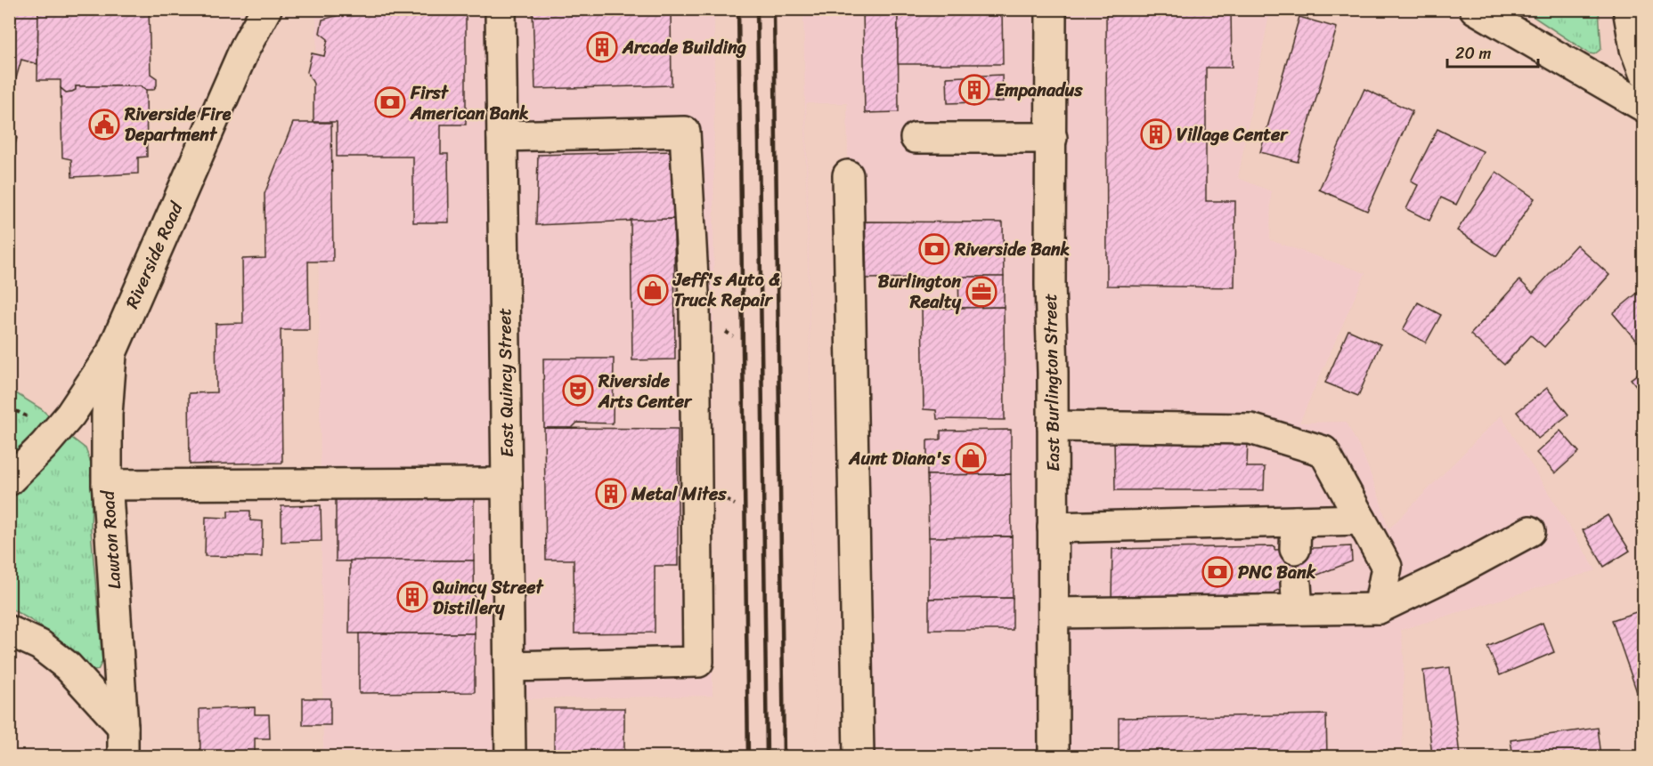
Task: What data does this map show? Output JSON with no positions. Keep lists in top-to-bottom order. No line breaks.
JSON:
{"streets":{"street":["Riverside Road","East Quincy Street","East Burlington Street","Lawton Road"]},"crossings":[["Riverside Road","Lawton Road"]],"places":{"building":["Arcade Building","Empanadus","Village Center","Metal Mites","Quincy Street Distillery"],"bank":["First American Bank","Riverside Bank","PNC Bank"],"public building":["Riverside Fire Department"],"shop":["Jeff's Auto & Truck Repair","Aunt Diana's"],"office":["Burlington Realty"],"theatre":["Riverside Arts Center"]},"scale_bar":"20 m"}
